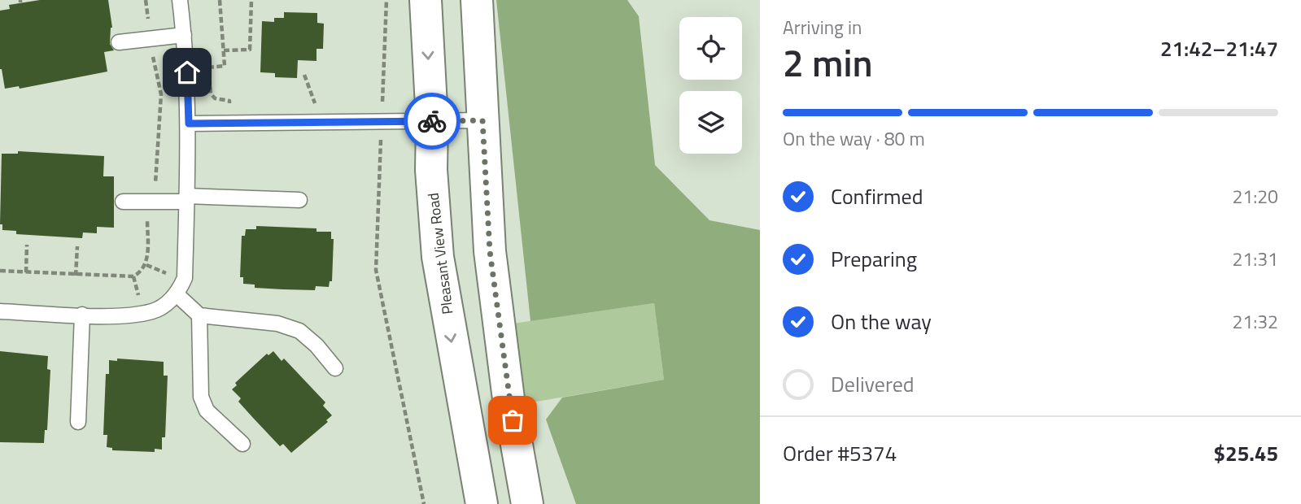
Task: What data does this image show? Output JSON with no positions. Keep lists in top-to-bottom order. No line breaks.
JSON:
{"streets":{"main road":["Pleasant View Road"]},"page":{"heading":["2 min","Arriving in","21:42–21:47"],"panel":["Order #5374","$25.45"],"bar":"On the way · 80 m","list":[["Confirmed","21:20"],["Preparing","21:31"],["On the way","21:32"],"Delivered"]}}
